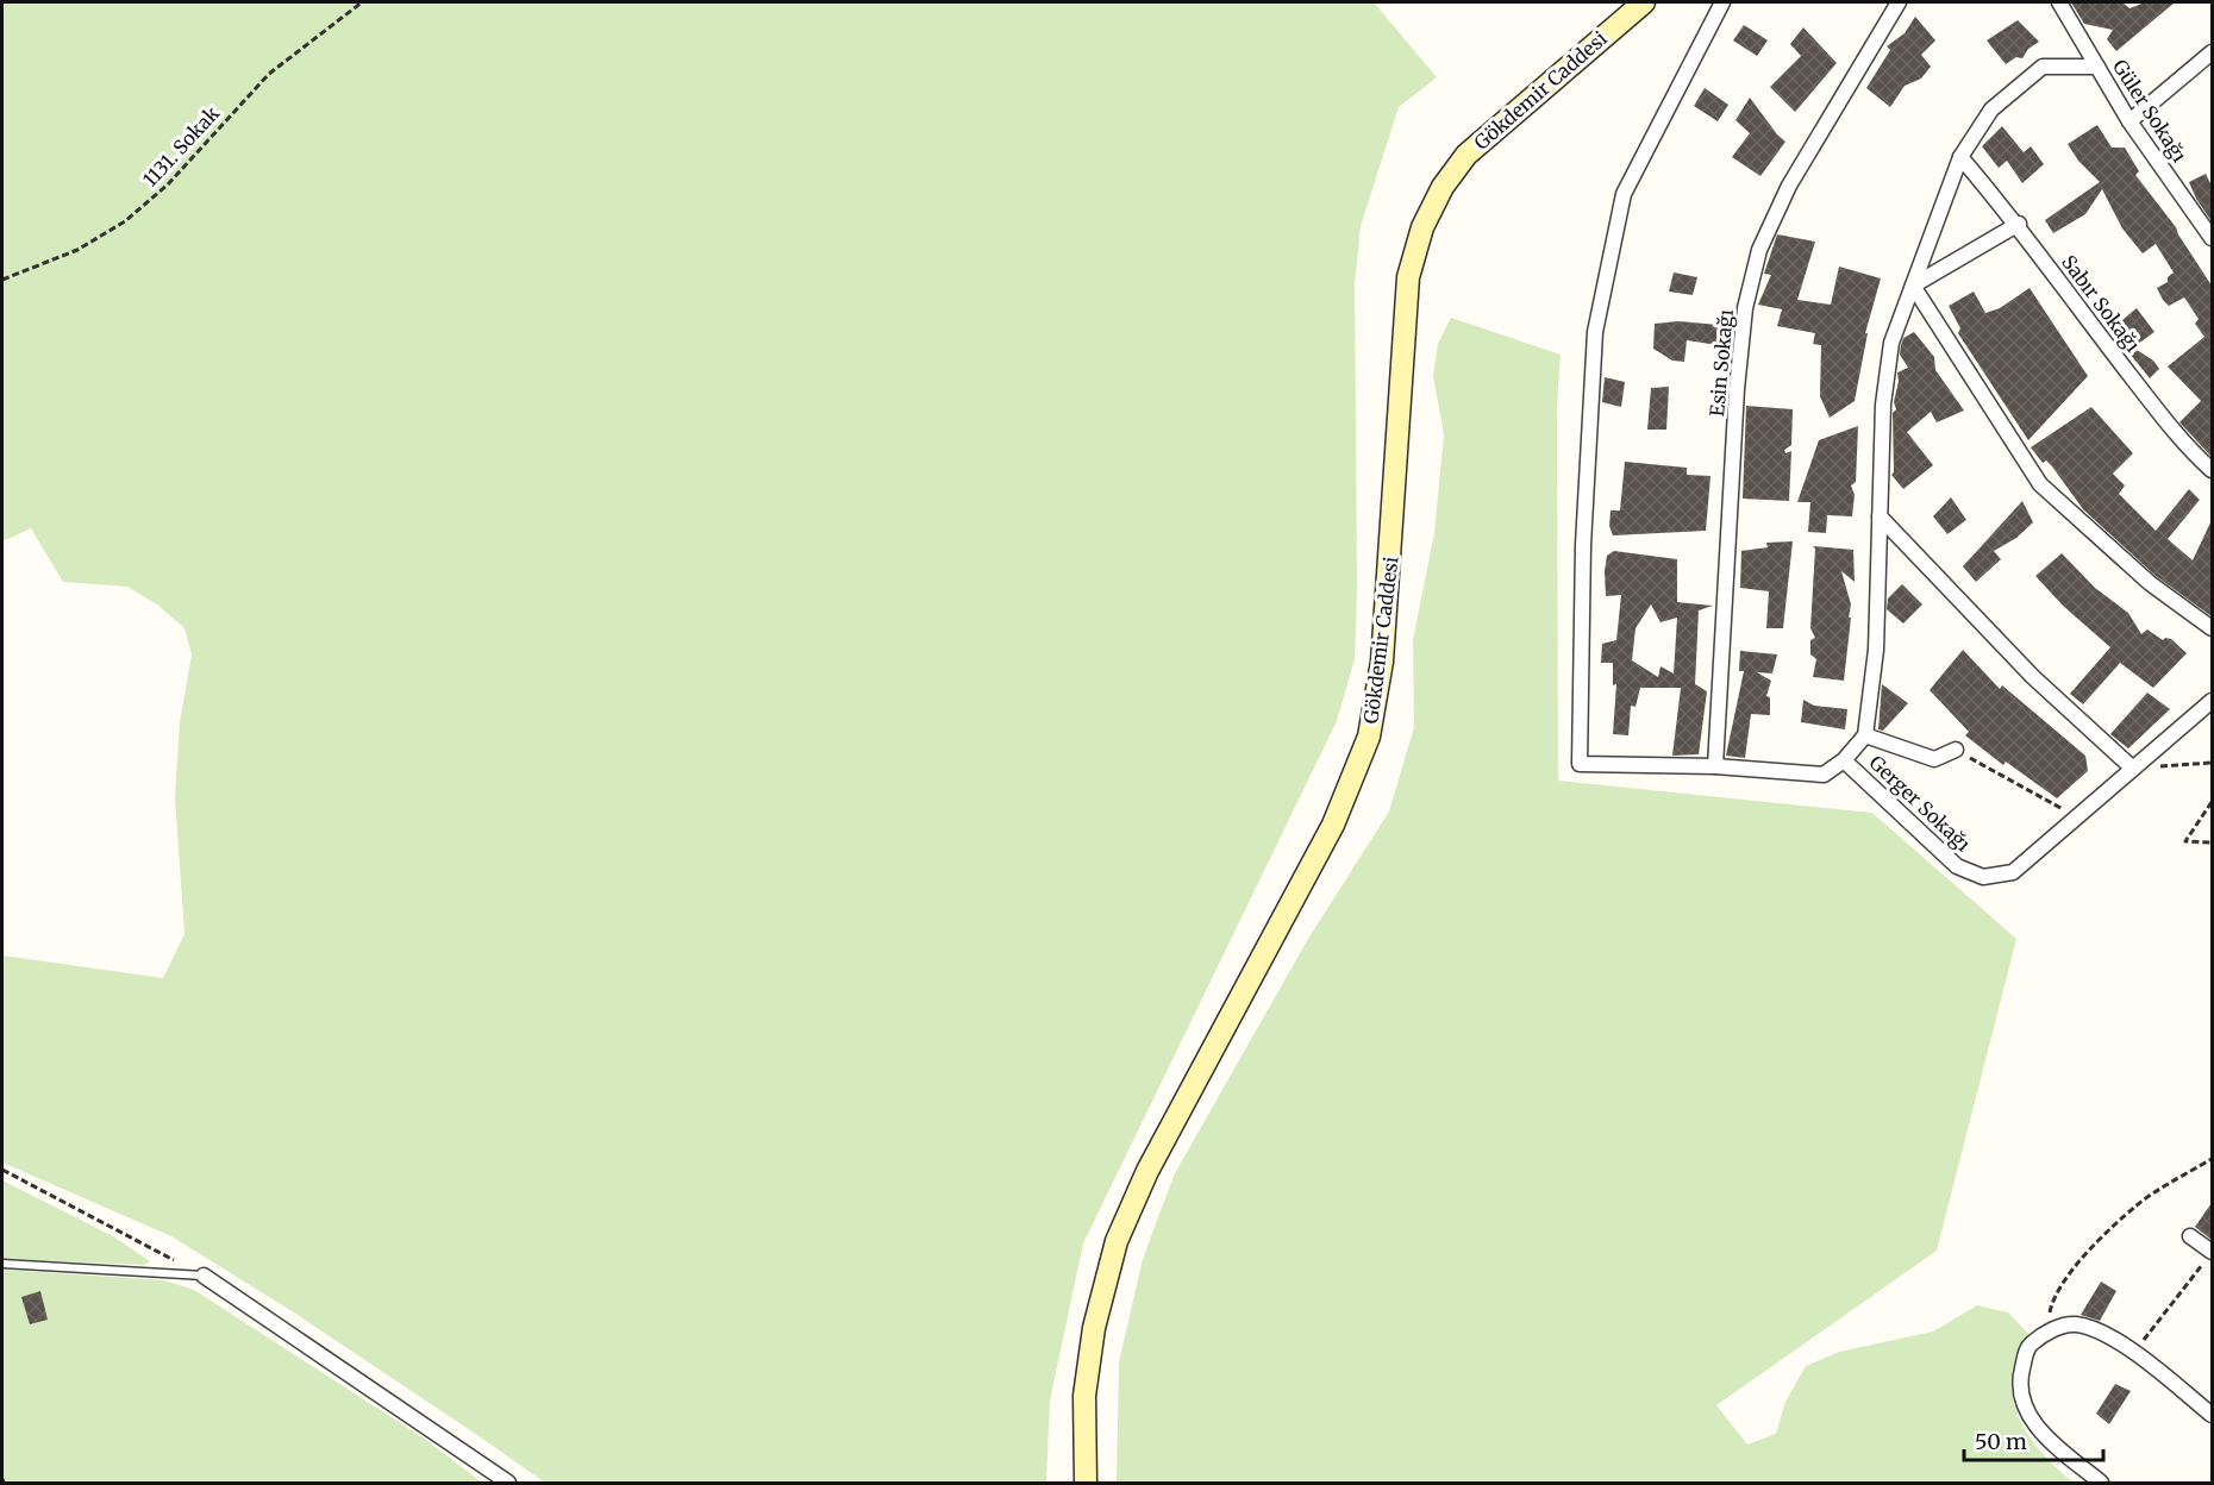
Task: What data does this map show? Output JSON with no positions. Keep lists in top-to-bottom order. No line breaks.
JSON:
{"streets":{"main road":["Gökdemir Caddesi"],"street":["Güler Sokağı","Sabır Sokağı","Esin Sokağı","Gerger Sokağı"],"path":["1131. Sokak"]},"scale_bar":"50 m"}
